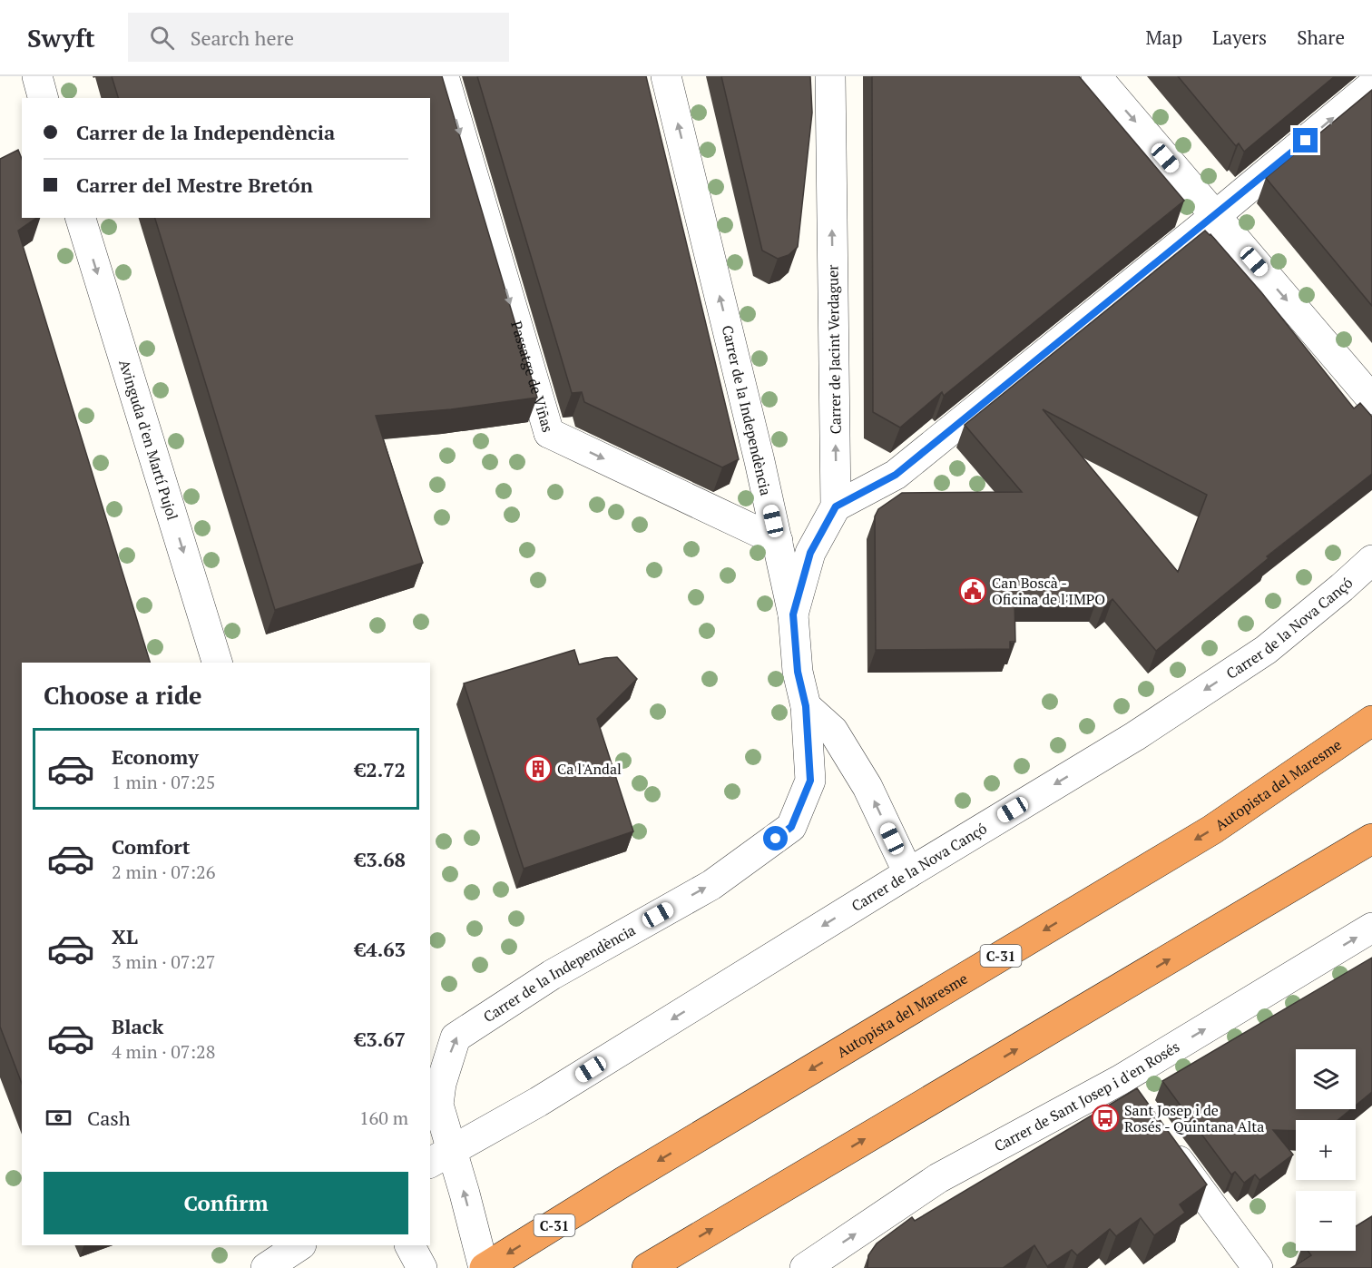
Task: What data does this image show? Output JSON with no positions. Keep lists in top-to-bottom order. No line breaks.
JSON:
{"streets":{"highway":["Autopista del Maresme","C-31"],"street":["Carrer de Jacint Verdaguer","Passatge de Viñas","Carrer de la Independència","Avinguda d'en Martí Pujol","Carrer de la Nova Cançó","Carrer de Sant Josep i d'en Rosés"]},"crossings":[["Carrer de Jacint Verdaguer","Carrer de la Independència"],["Passatge de Viñas","Carrer de la Independència"],["Carrer de la Independència","Carrer de la Nova Cançó"],["Carrer de la Independència","Autopista del Maresme"]],"one_way":["Carrer de Jacint Verdaguer","Passatge de Viñas","Carrer de la Independència","Avinguda d'en Martí Pujol","Carrer de la Nova Cançó","Carrer de Sant Josep i d'en Rosés"],"places":{"public building":["Can Boscà - Oficina de l'IMPO"],"building":["Ca l'Andal"],"bus stop":["Sant Josep i de Rosés - Quintana Alta"]},"page":{"header":"Swyft","search":"Search here","nav":["Map","Layers","Share"],"banner":["Carrer de la Independència","Carrer del Mestre Bretón"],"heading":"Choose a ride","list":[{"name":"Economy","note":"1 min · 07:25","value":"€2.72"},{"name":"Comfort","note":"2 min · 07:26","value":"€3.68"},{"name":"XL","note":"3 min · 07:27","value":"€4.63"},{"name":"Black","note":"4 min · 07:28","value":"€3.67"}],"map_buttons":["+","−"],"pay":["Cash","160 m"],"buttons":"Confirm"}}
